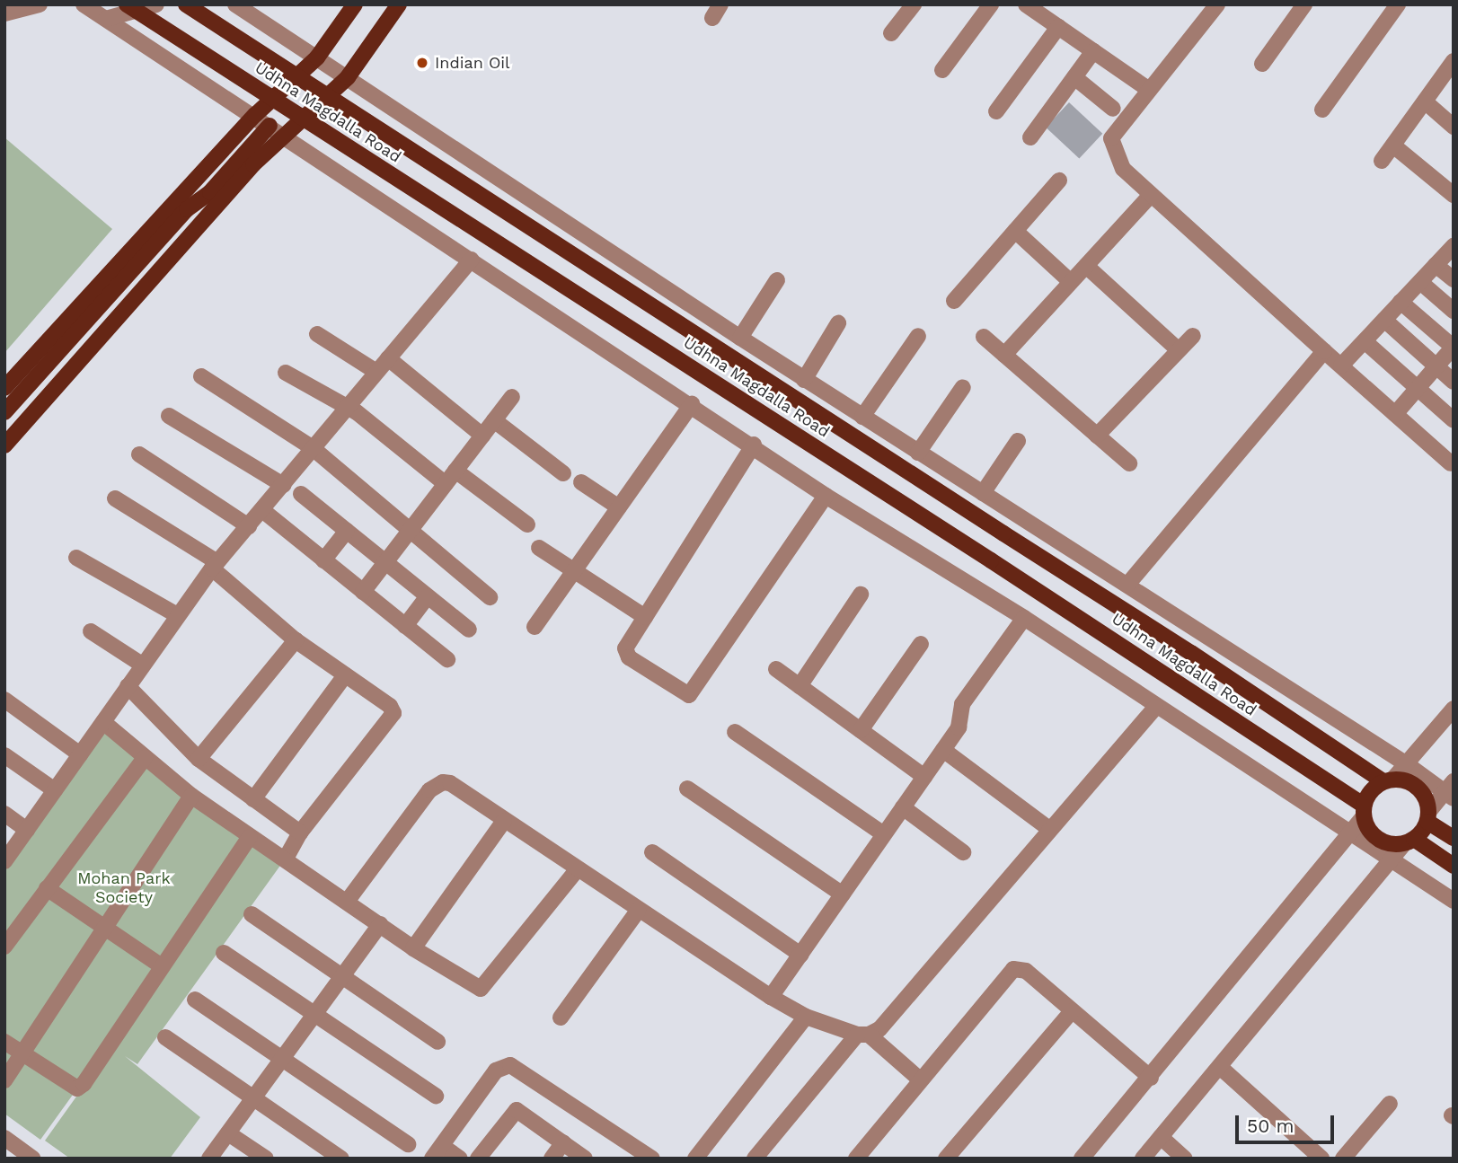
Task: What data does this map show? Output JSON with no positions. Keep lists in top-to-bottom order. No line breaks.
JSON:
{"streets":{"main road":["Udhna Magdalla Road"]},"parks":["Mohan Park Society"],"places":["Indian Oil"],"scale_bar":"50 m"}
